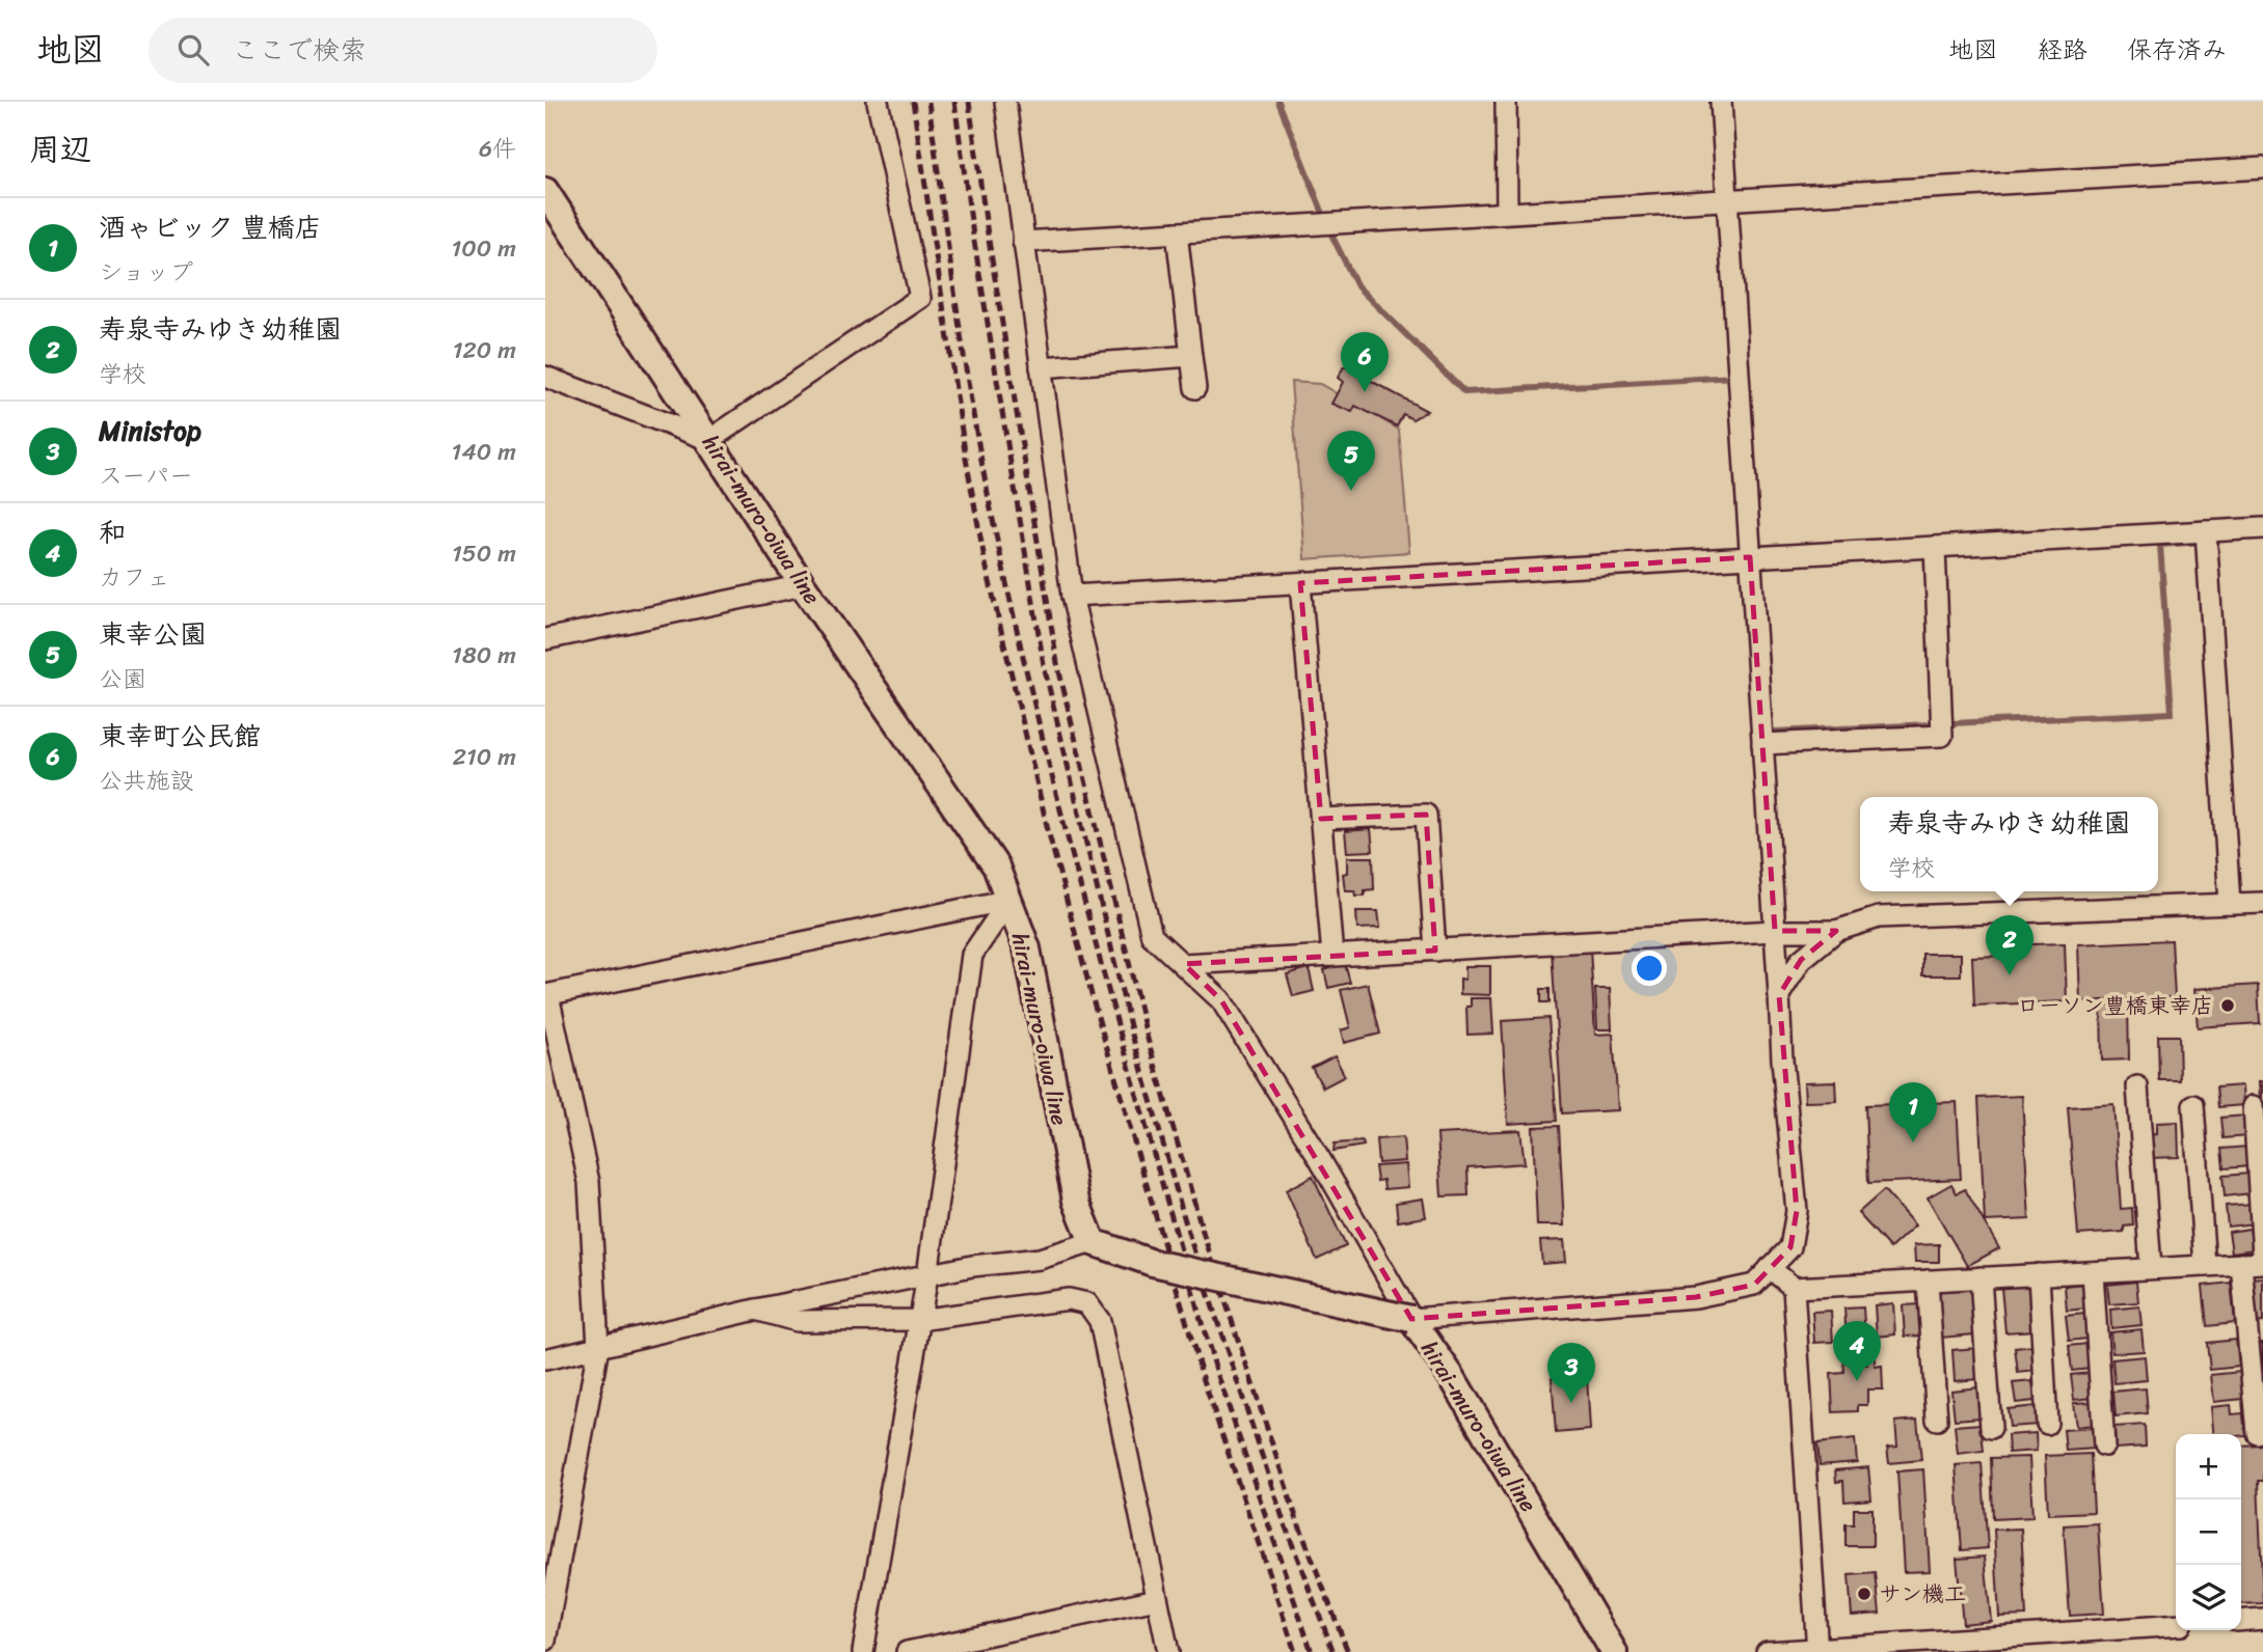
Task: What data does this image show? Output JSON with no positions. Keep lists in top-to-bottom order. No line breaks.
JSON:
{"streets":{"main road":["hirai-muro-oiwa line"]},"places":["ローソン豊橋東幸店","サン機工"],"page":{"header":"地図","search":"ここで検索","nav":["地図","経路","保存済み"],"heading":["周辺","6件"],"list":[{"mark":"1","name":"酒ゃビック 豊橋店","note":"ショップ","value":"100 m"},{"mark":"2","name":"寿泉寺みゆき幼稚園","note":"学校","value":"120 m"},{"mark":"3","name":"Ministop","note":"スーパー","value":"140 m"},{"mark":"4","name":"和","note":"カフェ","value":"150 m"},{"mark":"5","name":"東幸公園","note":"公園","value":"180 m"},{"mark":"6","name":"東幸町公民館","note":"公共施設","value":"210 m"}],"pins":["6","5","2","1","4","3"],"popup":["寿泉寺みゆき幼稚園","学校"],"map_buttons":["+","−"]}}
